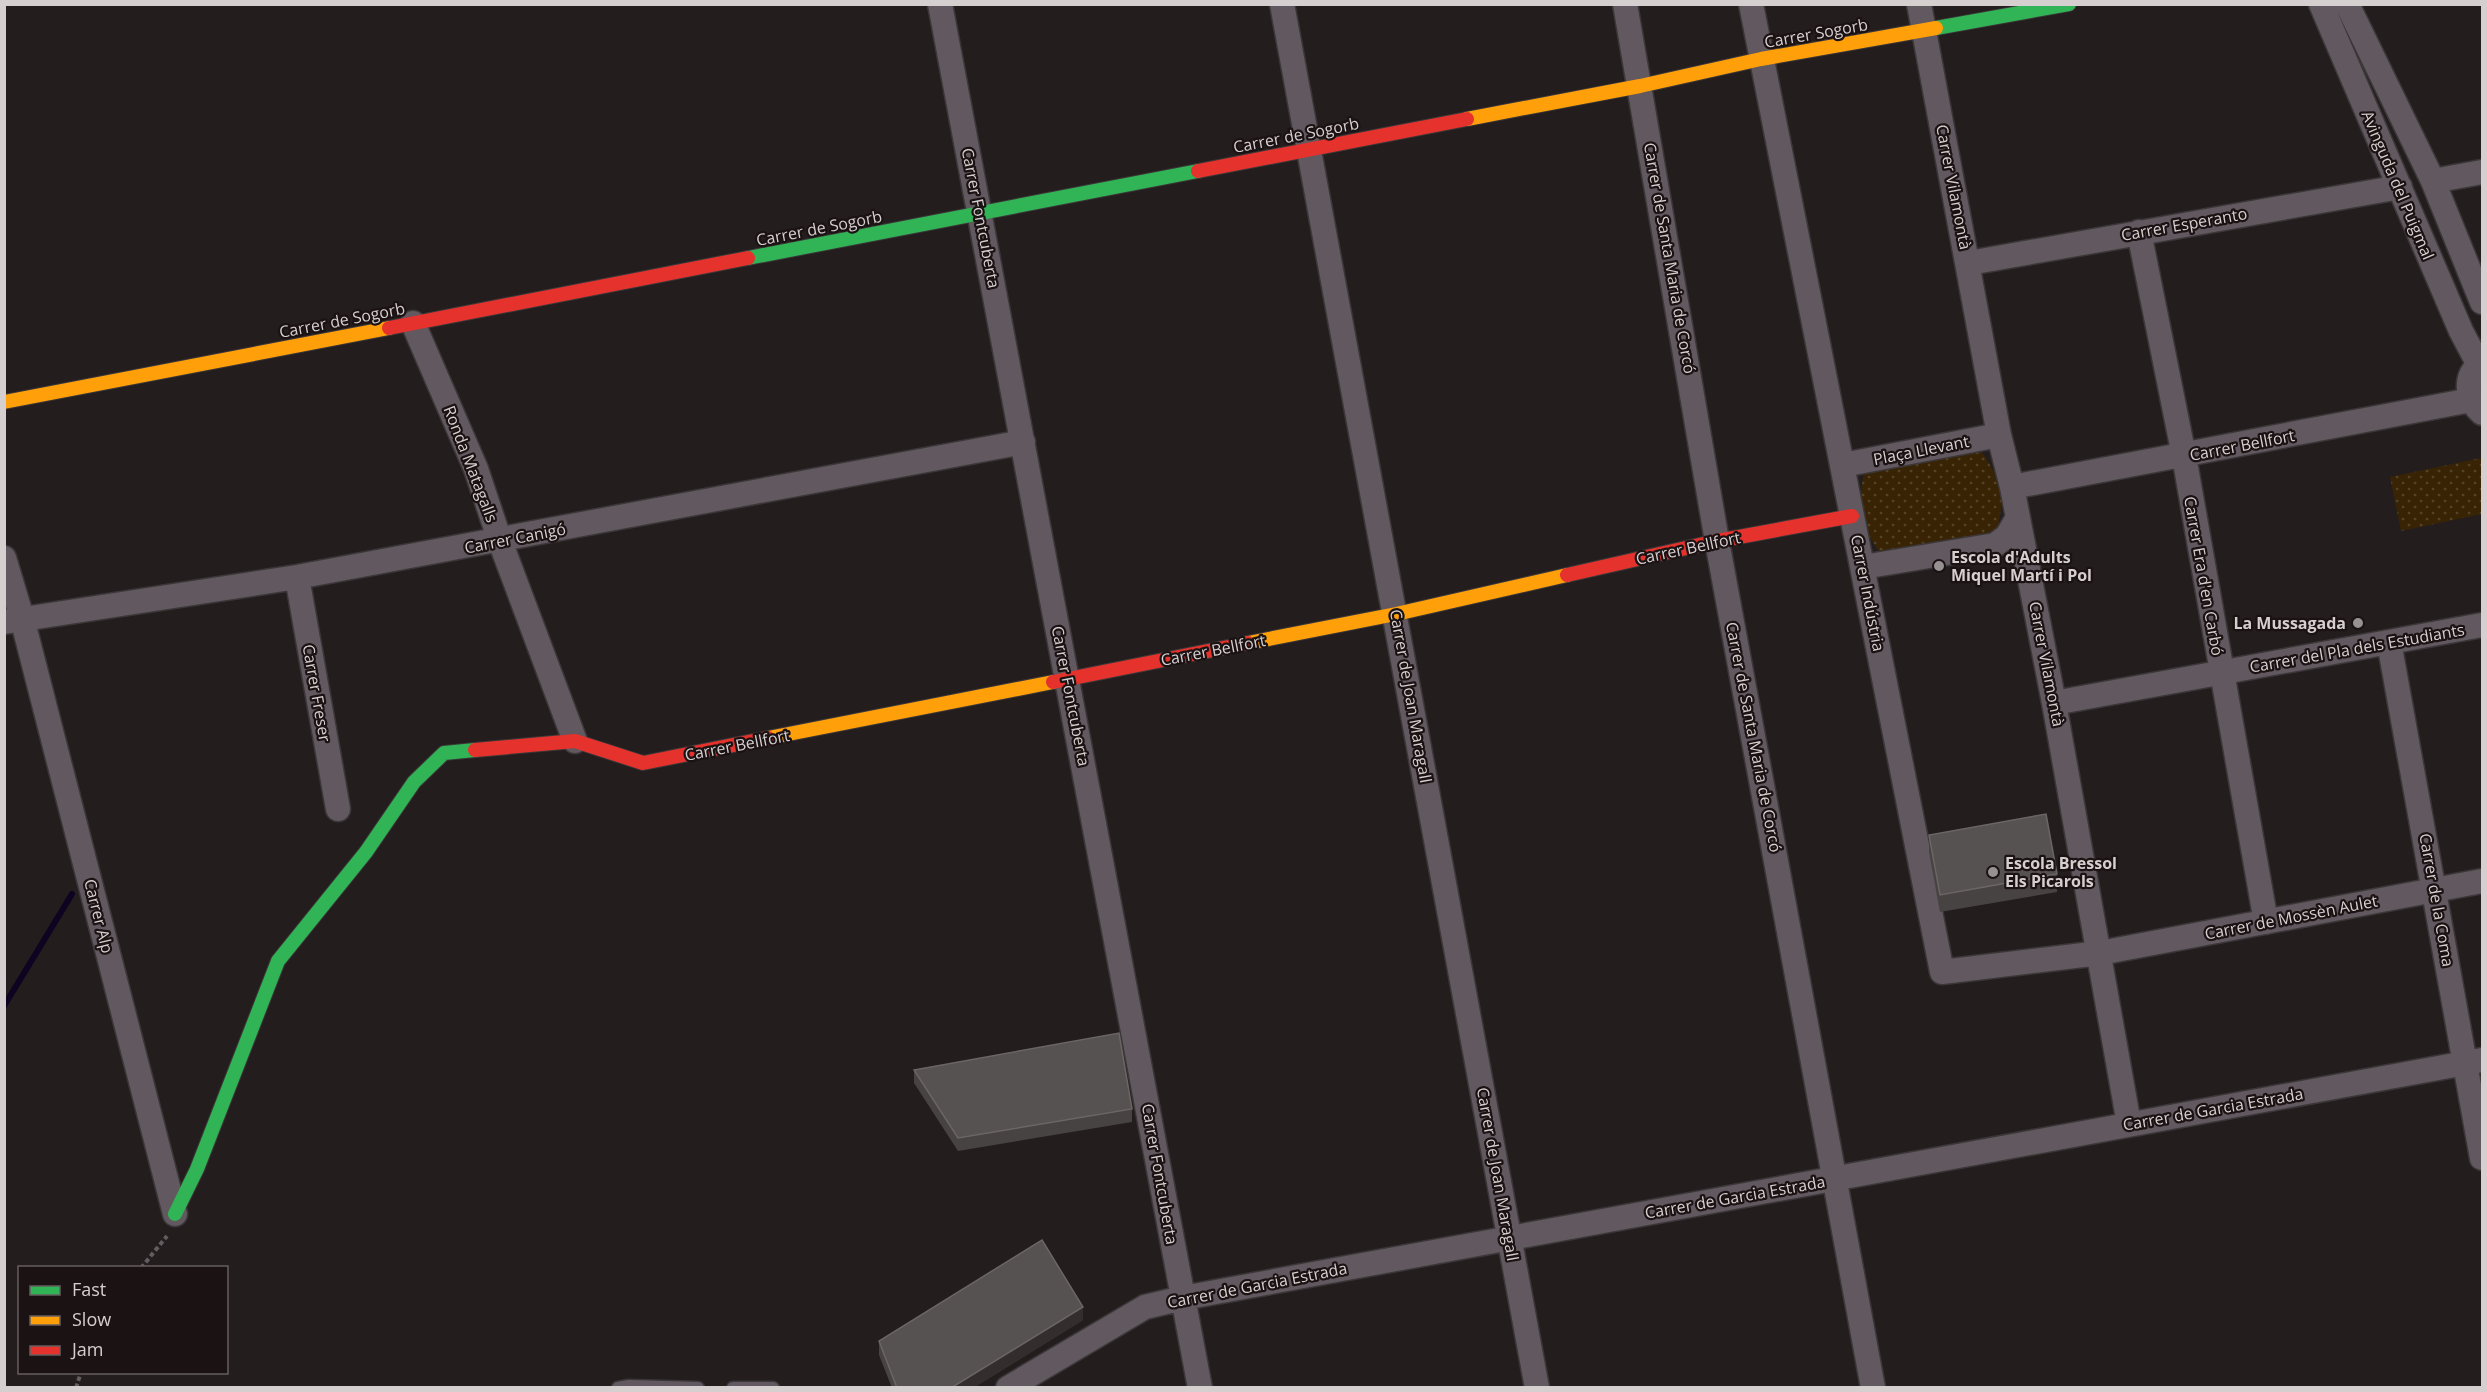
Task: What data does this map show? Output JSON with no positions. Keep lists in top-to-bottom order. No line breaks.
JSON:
{"streets":{"street":["Carrer Sogorb","Carrer de Sogorb","Avinguda del Puigmal","Carrer Vilamontà","Carrer Fontcuberta","Carrer Esperanto","Carrer de Santa Maria de Corcó","Carrer Bellfort","Plaça Llevant","Ronda Matagalls","Carrer Canigó","Carrer Era d'en Carbó","Carrer Indústria","Carrer del Pla dels Estudiants","Carrer Freser","Carrer de Joan Maragall","Carrer de la Coma","Carrer Alp","Carrer de Mossèn Aulet","Carrer de Garcia Estrada"]},"crossings":[["Carrer Sogorb","Carrer de Sogorb"],["Carrer Sogorb","Carrer Vilamontà"],["Carrer Sogorb","Carrer de Santa Maria de Corcó"],["Carrer Sogorb","Carrer Indústria"],["Carrer de Sogorb","Carrer Fontcuberta"],["Carrer de Sogorb","Carrer de Santa Maria de Corcó"],["Carrer de Sogorb","Ronda Matagalls"],["Carrer de Sogorb","Carrer de Joan Maragall"],["Avinguda del Puigmal","Carrer Esperanto"],["Carrer Vilamontà","Carrer Esperanto"],["Carrer Vilamontà","Carrer Bellfort"],["Carrer Vilamontà","Plaça Llevant"],["Carrer Vilamontà","Carrer Indústria"],["Carrer Vilamontà","Carrer del Pla dels Estudiants"],["Carrer Vilamontà","Carrer de Mossèn Aulet"],["Carrer Vilamontà","Carrer de Garcia Estrada"],["Carrer Fontcuberta","Carrer Bellfort"],["Carrer Fontcuberta","Carrer Canigó"],["Carrer Fontcuberta","Carrer de Garcia Estrada"],["Carrer Esperanto","Carrer Era d'en Carbó"],["Carrer de Santa Maria de Corcó","Carrer Bellfort"],["Carrer de Santa Maria de Corcó","Carrer de Garcia Estrada"],["Carrer Bellfort","Ronda Matagalls"],["Carrer Bellfort","Carrer Era d'en Carbó"],["Carrer Bellfort","Carrer Indústria"],["Carrer Bellfort","Carrer de Joan Maragall"],["Plaça Llevant","Carrer Indústria"],["Ronda Matagalls","Carrer Canigó"],["Carrer Canigó","Carrer Freser"],["Carrer Canigó","Carrer Alp"],["Carrer Era d'en Carbó","Carrer del Pla dels Estudiants"],["Carrer Era d'en Carbó","Carrer de Mossèn Aulet"],["Carrer Indústria","Carrer de Mossèn Aulet"],["Carrer del Pla dels Estudiants","Carrer de la Coma"],["Carrer de Joan Maragall","Carrer de Garcia Estrada"],["Carrer de la Coma","Carrer de Mossèn Aulet"],["Carrer de la Coma","Carrer de Garcia Estrada"]],"places":["Escola d'Adults Miquel Martí i Pol","La Mussagada","Escola Bressol Els Picarols"],"legend":["Fast","Slow","Jam"]}
